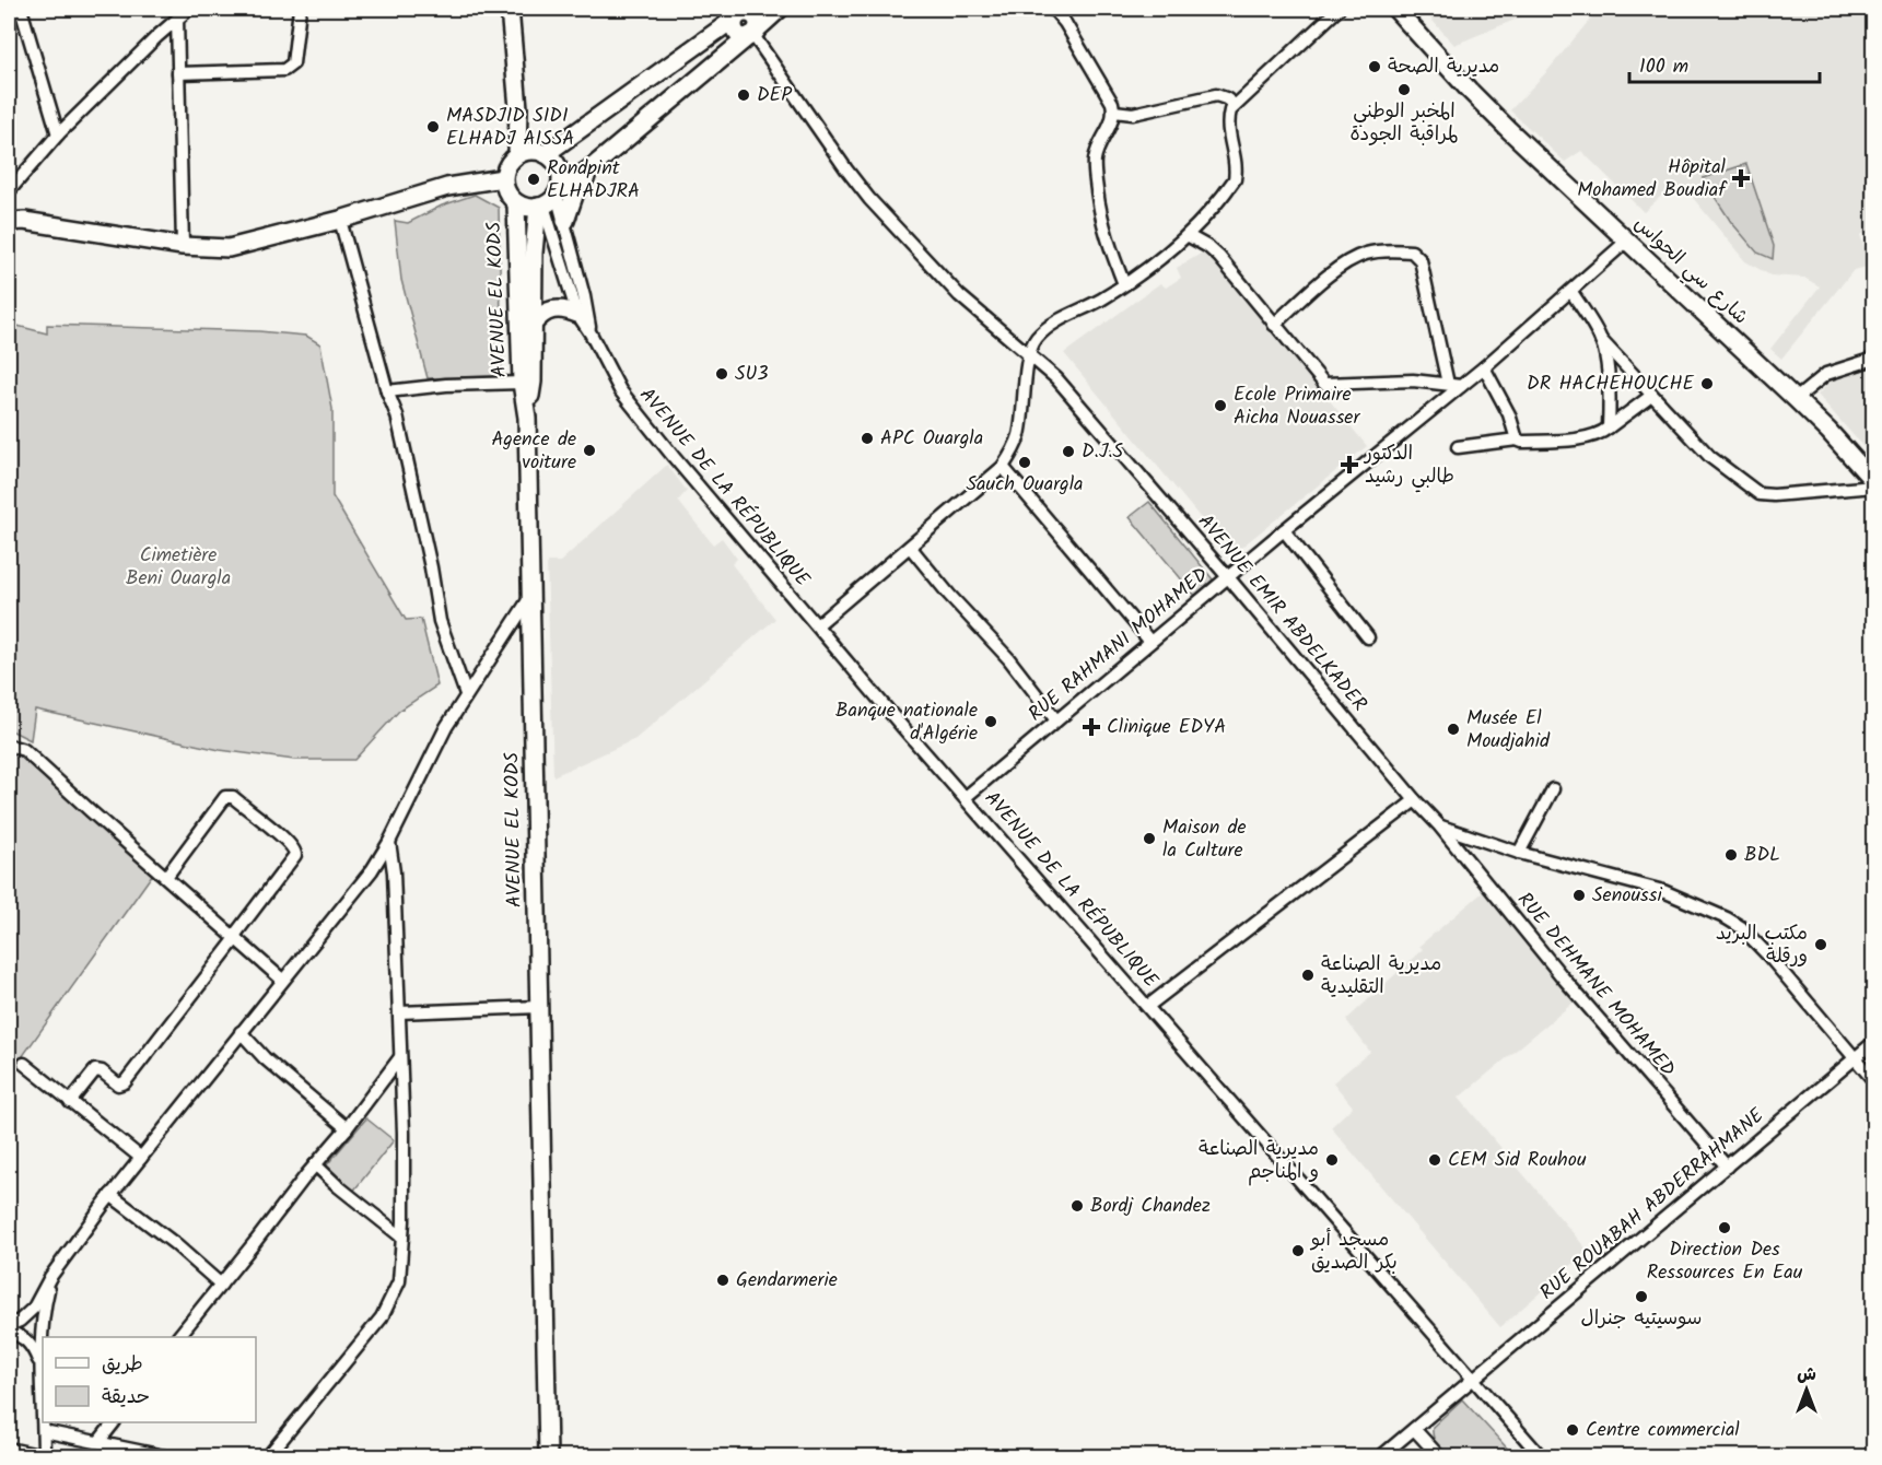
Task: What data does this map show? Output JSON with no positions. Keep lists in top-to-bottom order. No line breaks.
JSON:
{"streets":{"main road":["شارع سي الحواس","AVENUE EL KODS"],"street":["AVENUE DE LA RÉPUBLIQUE","AVENUE EMIR ABDELKADER","RUE RAHMANI MOHAMED","RUE DEHMANE MOHAMED","RUE ROUABAH ABDERRAHMANE"]},"crossings":[["شارع سي الحواس","RUE RAHMANI MOHAMED"],["AVENUE DE LA RÉPUBLIQUE","RUE RAHMANI MOHAMED"],["AVENUE DE LA RÉPUBLIQUE","RUE ROUABAH ABDERRAHMANE"],["AVENUE EMIR ABDELKADER","RUE RAHMANI MOHAMED"],["AVENUE EMIR ABDELKADER","RUE DEHMANE MOHAMED"],["AVENUE EMIR ABDELKADER","RUE ROUABAH ABDERRAHMANE"],["RUE DEHMANE MOHAMED","RUE ROUABAH ABDERRAHMANE"]],"parks":["Cimetière Beni Ouargla"],"places":{"other":["مديرية الصحة","المخبر الوطني لمراقبة الجودة","DEP","MASDJID SIDI ELHADJ AISSA","Rondpint ELHADJRA","SU3","DR HACHEHOUCHE","Ecole Primaire Aicha Nouasser","APC Ouargla","Agence de voiture","D.J.S","Sauch Ouargla","Banque nationale d'Algérie","Musée El Moudjahid","Maison de la Culture","BDL","Senoussi","مكتب البريد ورقلة","مديرية الصناعة التقليدية","مديرية الصناعة و المناجم","CEM Sid Rouhou","Bordj Chandez","Direction Des Ressources En Eau","مسجد أبو بكر الصديق","Gendarmerie","سوسيتيه جنرال","Centre commercial"],"health":["Hôpital Mohamed Boudiaf","الدكتور طالبي رشيد","Clinique EDYA"]},"legend":["طريق","حديقة"],"scale_bar":"100 m","north":"top"}
